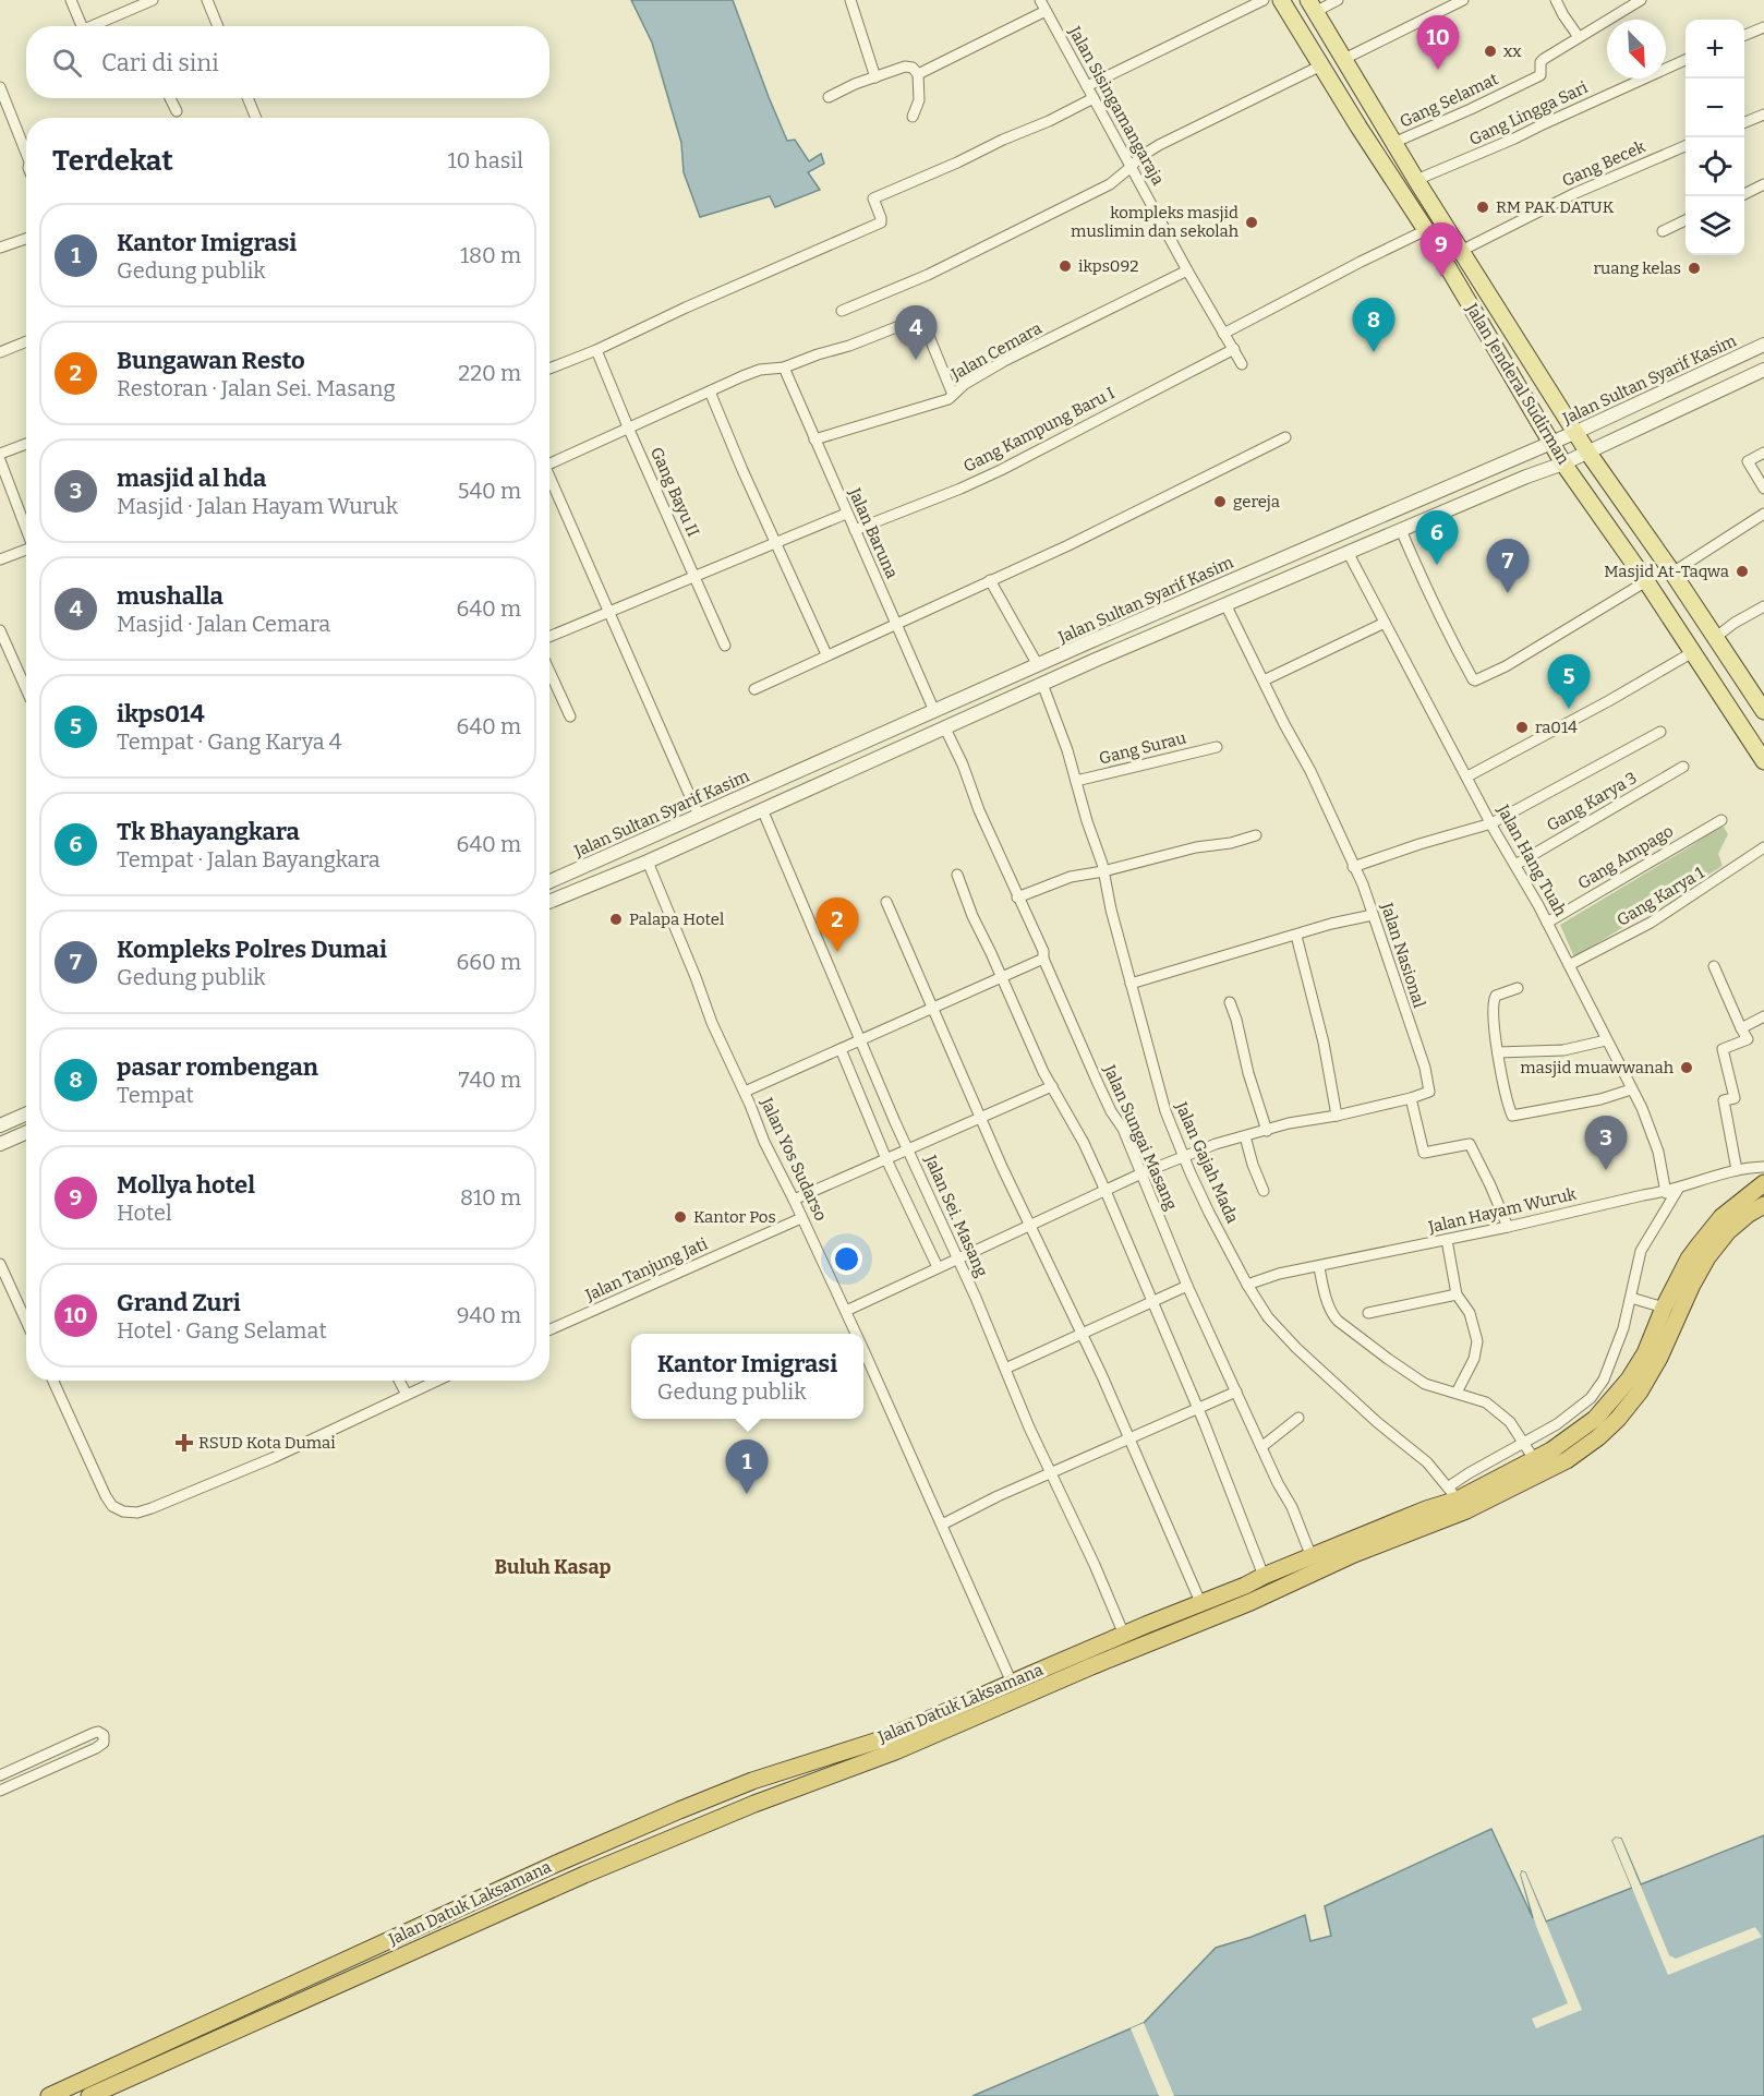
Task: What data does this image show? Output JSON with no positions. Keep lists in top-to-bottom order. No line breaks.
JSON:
{"streets":{"highway":["Jalan Datuk Laksamana"],"main road":["Jalan Jenderal Sudirman"],"street":["Gang Selamat","Jalan Sisingamangaraja","Gang Lingga Sari","Gang Becek","Jalan Cemara","Jalan Sultan Syarif Kasim","Gang Kampung Baru I","Gang Bayu II","Jalan Baruna","Gang Surau","Gang Karya 3","Gang Ampago","Jalan Hang Tuah","Gang Karya 1","Jalan Nasional","Jalan Sungai Masang","Jalan Yos Sudarso","Jalan Gajah Mada","Jalan Hayam Wuruk","Jalan Sei. Masang","Jalan Tanjung Jati"]},"crossings":[["Gang Selamat","Jalan Jenderal Sudirman"],["Jalan Sisingamangaraja","Jalan Cemara"],["Jalan Sisingamangaraja","Gang Kampung Baru I"],["Gang Lingga Sari","Jalan Jenderal Sudirman"],["Gang Becek","Jalan Jenderal Sudirman"],["Jalan Cemara","Jalan Baruna"],["Jalan Sultan Syarif Kasim","Jalan Jenderal Sudirman"],["Jalan Sultan Syarif Kasim","Jalan Baruna"],["Jalan Sultan Syarif Kasim","Jalan Hang Tuah"],["Jalan Sultan Syarif Kasim","Jalan Nasional"],["Jalan Sultan Syarif Kasim","Jalan Sungai Masang"],["Jalan Sultan Syarif Kasim","Jalan Yos Sudarso"],["Jalan Sultan Syarif Kasim","Jalan Gajah Mada"],["Jalan Sultan Syarif Kasim","Jalan Sei. Masang"],["Gang Kampung Baru I","Jalan Baruna"],["Gang Surau","Jalan Gajah Mada"],["Gang Karya 3","Jalan Hang Tuah"],["Gang Ampago","Jalan Hang Tuah"],["Jalan Hang Tuah","Gang Karya 1"],["Jalan Hang Tuah","Jalan Hayam Wuruk"],["Jalan Sungai Masang","Jalan Datuk Laksamana"],["Jalan Yos Sudarso","Jalan Tanjung Jati"],["Jalan Yos Sudarso","Jalan Datuk Laksamana"],["Jalan Gajah Mada","Jalan Hayam Wuruk"],["Jalan Gajah Mada","Jalan Datuk Laksamana"],["Jalan Sei. Masang","Jalan Datuk Laksamana"]],"districts":["Buluh Kasap"],"places":{"other":["xx","RM PAK DATUK","kompleks masjid muslimin dan sekolah","ikps092","ruang kelas","gereja","Masjid At-Taqwa","ra014","Palapa Hotel","masjid muawwanah","Kantor Pos"],"health":["RSUD Kota Dumai"]},"north":"bottom right","page":{"pins":["10","9","8","4","6","7","5","2","3","1"],"map_buttons":["+","−"],"search":"Cari di sini","heading":["Terdekat","10 hasil"],"list":[{"mark":"1","name":"Kantor Imigrasi","note":"Gedung publik","value":"180 m"},{"mark":"2","name":"Bungawan Resto","note":"Restoran · Jalan Sei. Masang","value":"220 m"},{"mark":"3","name":"masjid al hda","note":"Masjid · Jalan Hayam Wuruk","value":"540 m"},{"mark":"4","name":"mushalla","note":"Masjid · Jalan Cemara","value":"640 m"},{"mark":"5","name":"ikps014","note":"Tempat · Gang Karya 4","value":"640 m"},{"mark":"6","name":"Tk Bhayangkara","note":"Tempat · Jalan Bayangkara","value":"640 m"},{"mark":"7","name":"Kompleks Polres Dumai","note":"Gedung publik","value":"660 m"},{"mark":"8","name":"pasar rombengan","note":"Tempat","value":"740 m"},{"mark":"9","name":"Mollya hotel","note":"Hotel","value":"810 m"},{"mark":"10","name":"Grand Zuri","note":"Hotel · Gang Selamat","value":"940 m"}],"popup":["Kantor Imigrasi","Gedung publik"]}}
